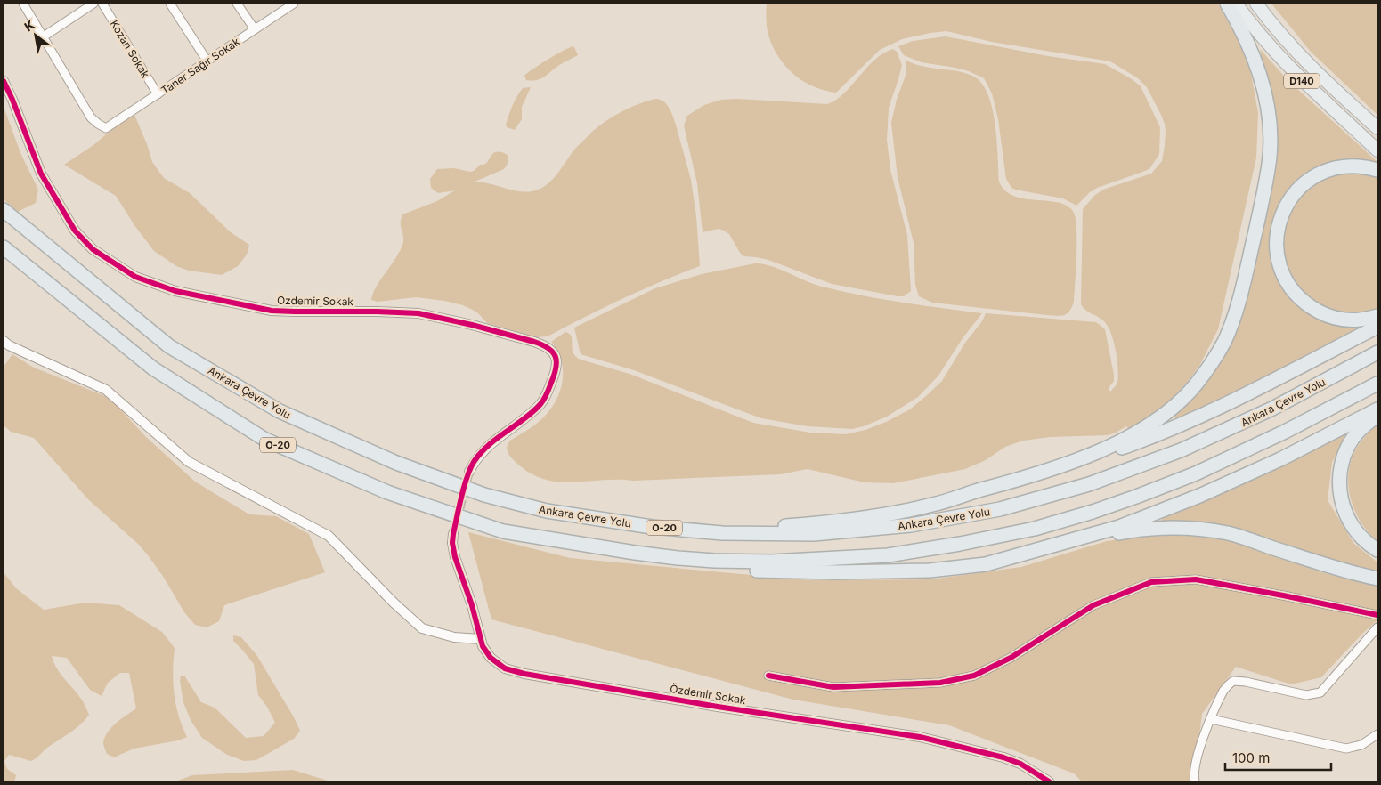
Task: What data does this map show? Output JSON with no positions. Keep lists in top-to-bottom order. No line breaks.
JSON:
{"streets":{"highway":["D140","Ankara Çevre Yolu","O-20"],"street":["Kozan Sokak","Taner Sağır Sokak","Özdemir Sokak"]},"crossings":[["Kozan Sokak","Taner Sağır Sokak"]],"scale_bar":"100 m","north":"top left"}
